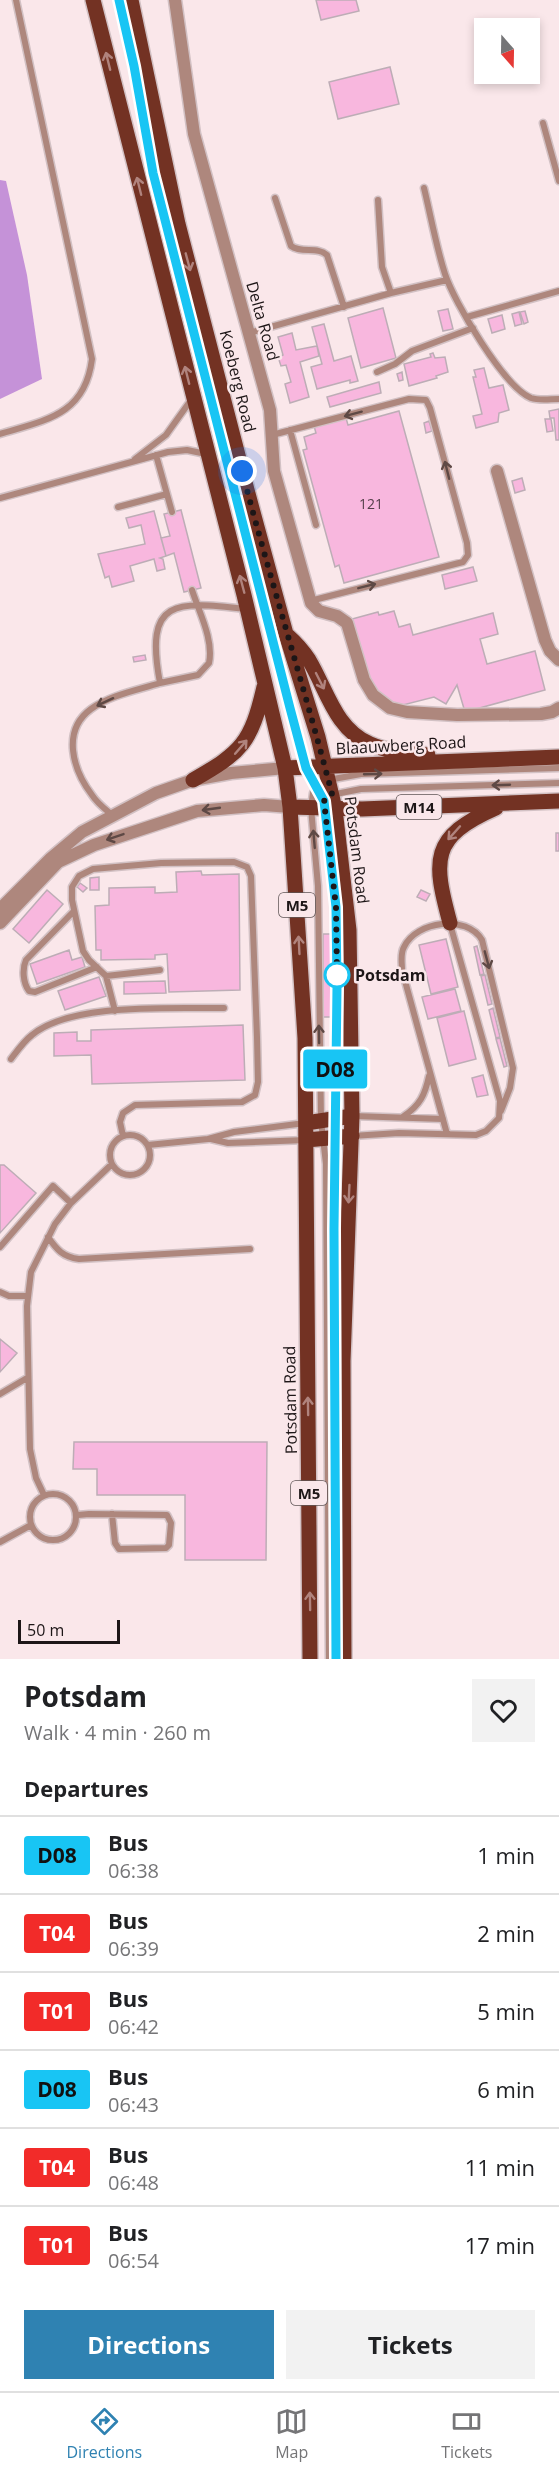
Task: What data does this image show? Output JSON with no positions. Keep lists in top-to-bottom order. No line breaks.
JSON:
{"streets":{"main road":["Koeberg Road","Blaauwberg Road","M14","Potsdam Road","M5"],"street":["Delta Road"]},"crossings":[["Koeberg Road","Blaauwberg Road"],["Koeberg Road","Potsdam Road"],["Blaauwberg Road","Potsdam Road"],["Blaauwberg Road","M5"],["Potsdam Road","M5"]],"places":["Potsdam"],"lines":["bus line D08"],"house_numbers":["121"],"scale_bar":"50 m","north":"bottom","page":{"on_map":"D08","scale":"50 m","heading":[["Potsdam","Walk · 4 min · 260 m"],"Departures"],"list":[{"mark":"D08","name":"Bus","note":"06:38","value":"1 min"},{"mark":"T04","name":"Bus","note":"06:39","value":"2 min"},{"mark":"T01","name":"Bus","note":"06:42","value":"5 min"},{"mark":"D08","name":"Bus","note":"06:43","value":"6 min"},{"mark":"T04","name":"Bus","note":"06:48","value":"11 min"},{"mark":"T01","name":"Bus","note":"06:54","value":"17 min"}],"buttons":["Directions","Tickets"],"tabs":["Directions","Map","Tickets"]}}
